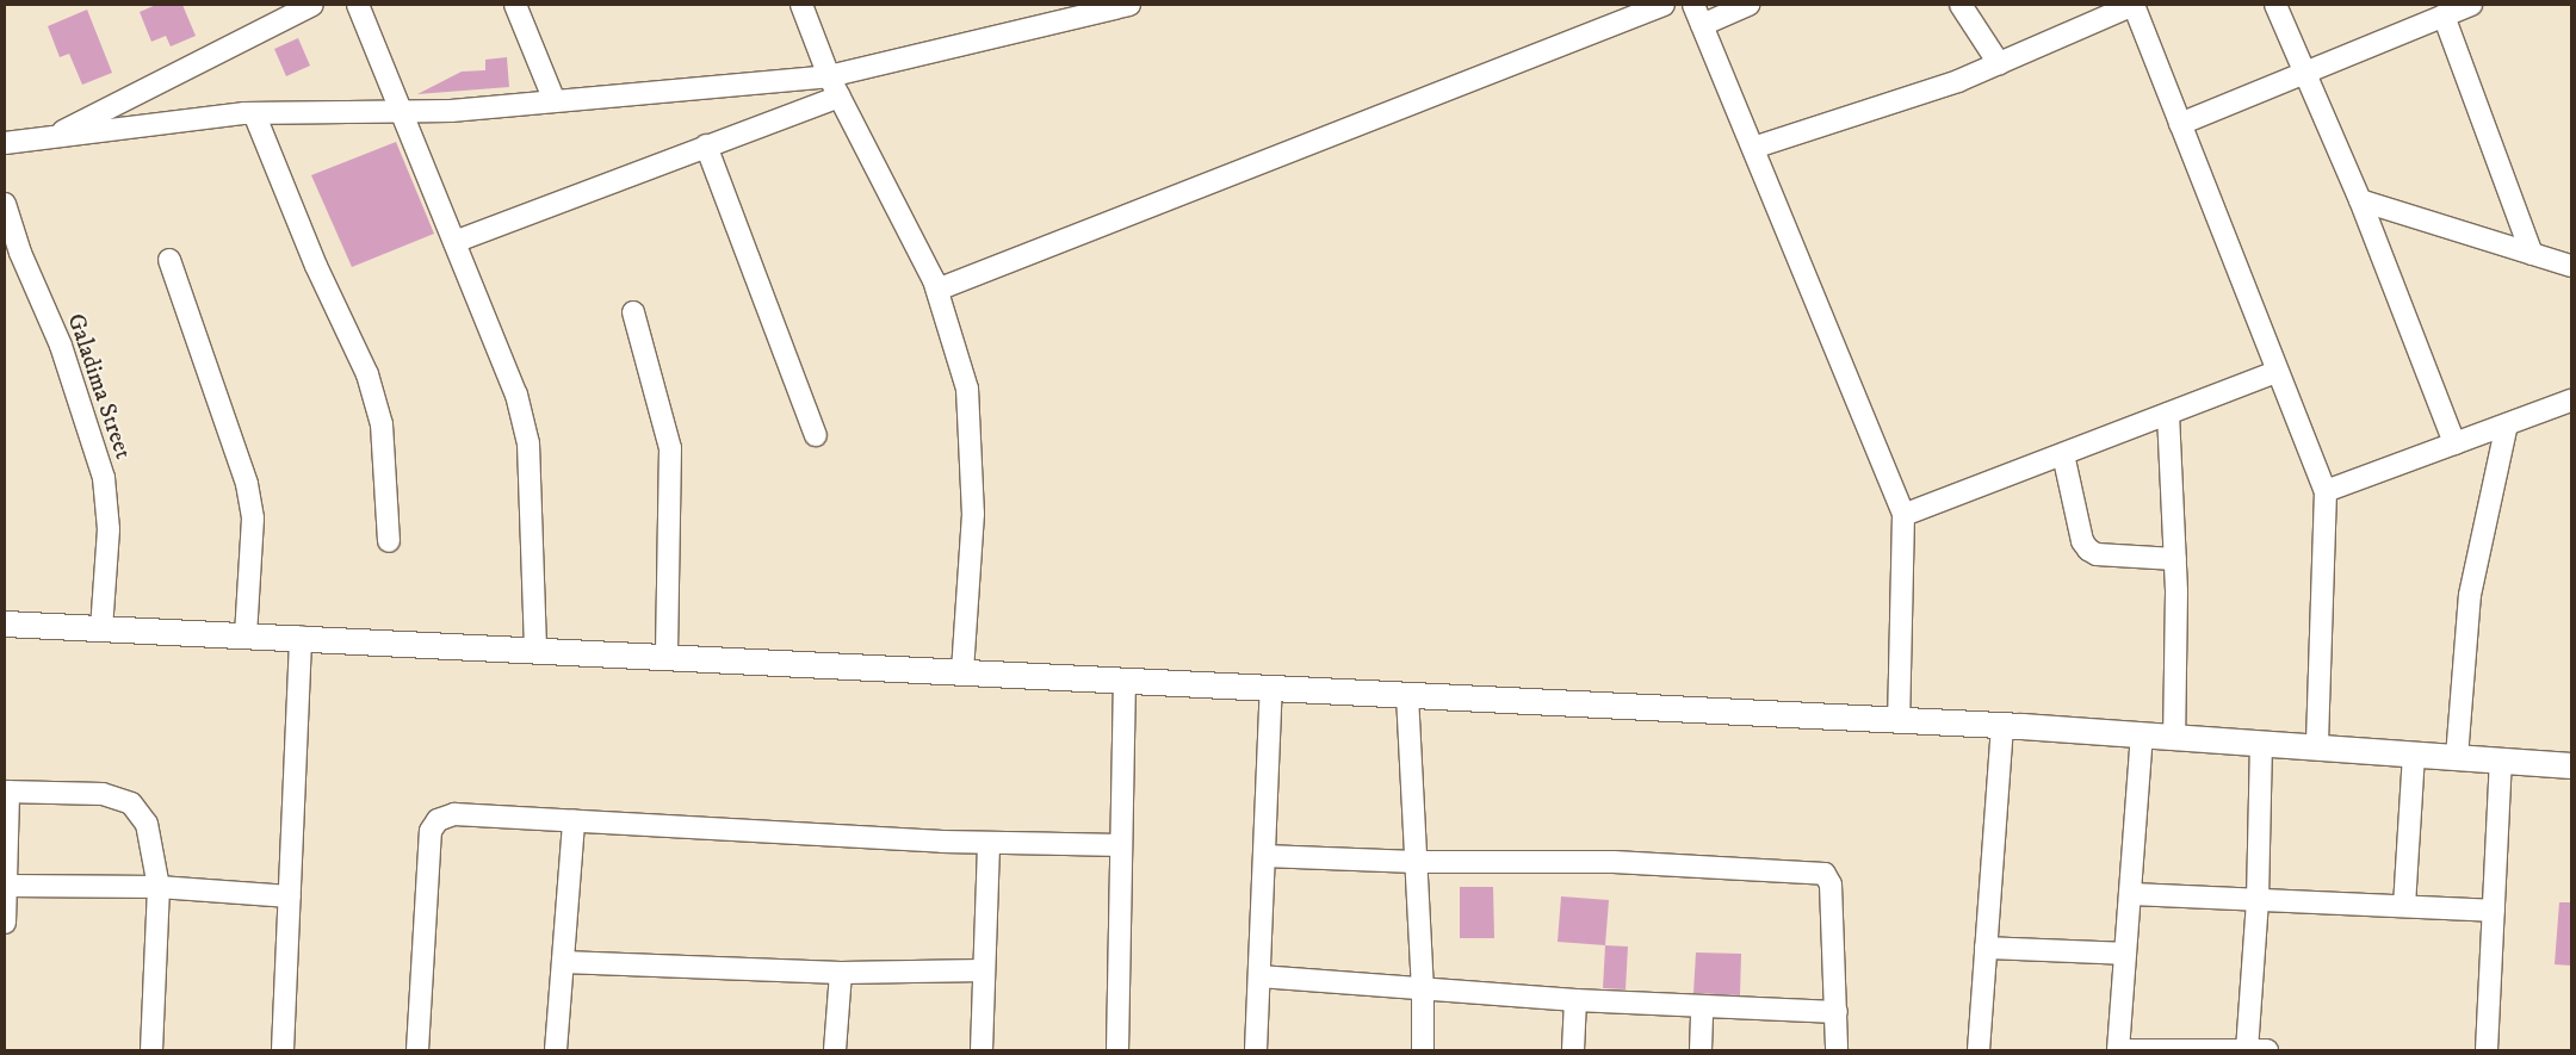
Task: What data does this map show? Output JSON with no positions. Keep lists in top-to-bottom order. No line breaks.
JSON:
{"streets":{"street":["Galadima Street"]}}
